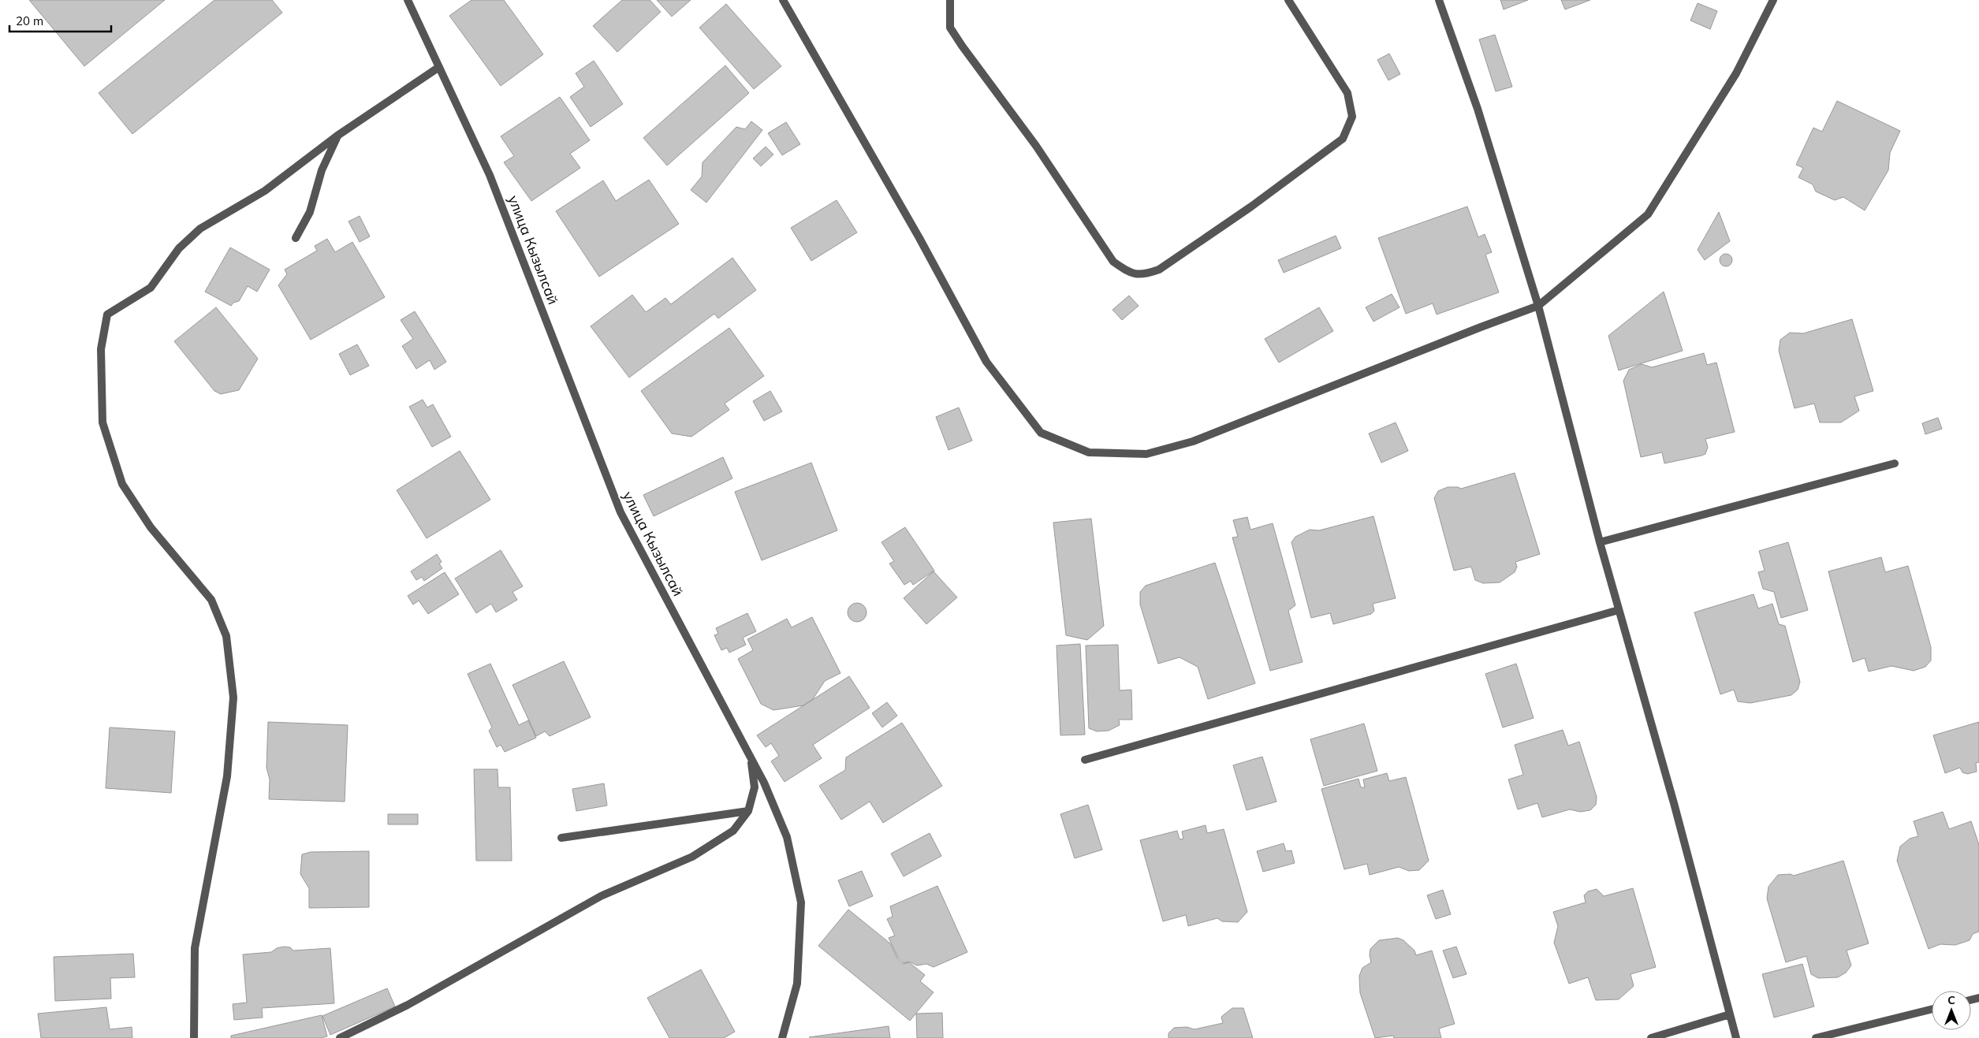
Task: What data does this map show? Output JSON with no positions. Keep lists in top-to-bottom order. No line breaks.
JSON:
{"streets":{"street":["улица Кызылсай"]},"scale_bar":"20 m","north":"top"}
